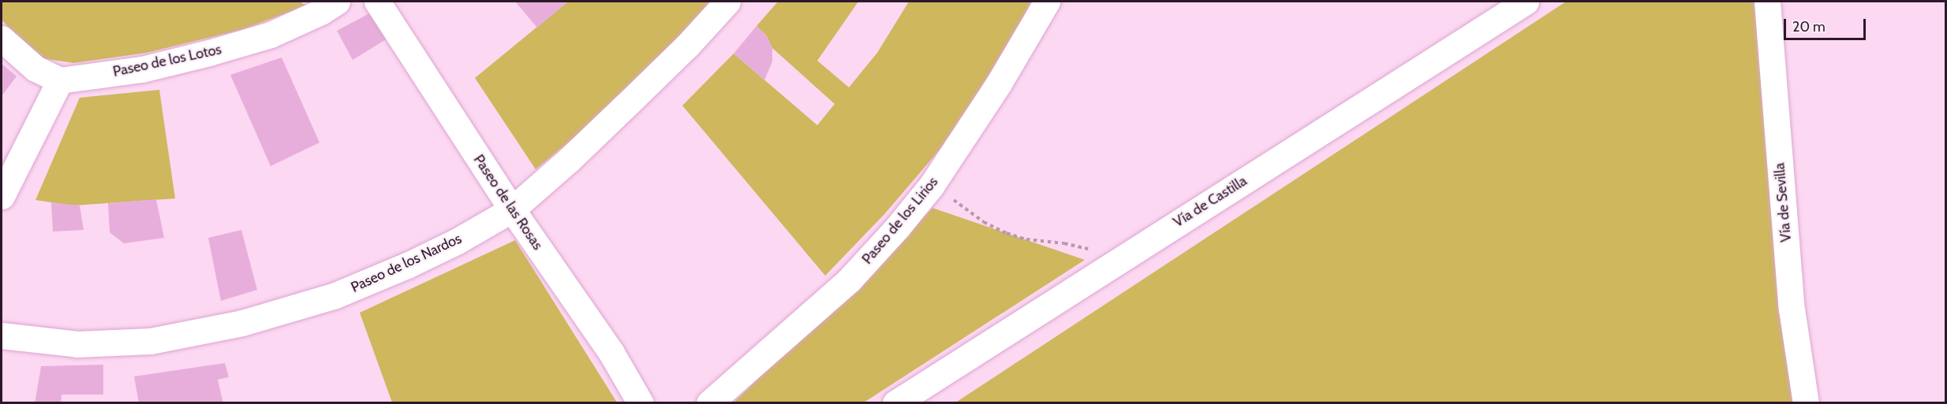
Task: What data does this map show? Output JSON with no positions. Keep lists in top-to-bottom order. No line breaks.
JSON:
{"streets":{"street":["Paseo de los Lotos","Vía de Castilla","Paseo de las Rosas","Vía de Sevilla","Paseo de los Lirios","Paseo de los Nardos"]},"crossings":[["Paseo de las Rosas","Paseo de los Nardos"]],"scale_bar":"20 m"}
